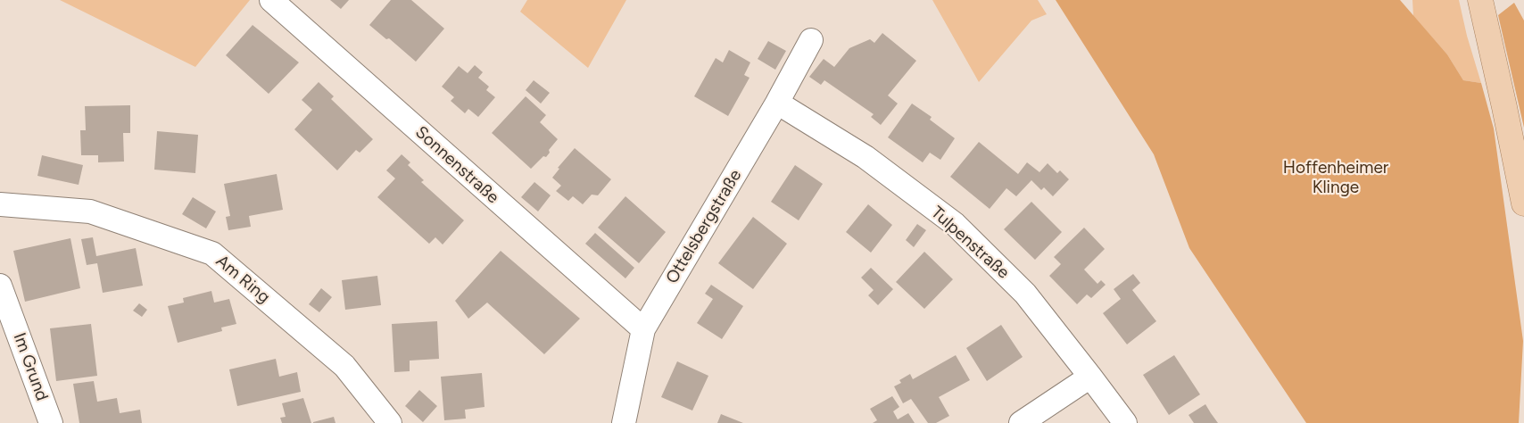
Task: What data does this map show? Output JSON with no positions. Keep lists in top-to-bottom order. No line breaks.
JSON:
{"streets":{"street":["Sonnenstraße","Ottelsbergstraße","Tulpenstraße","Am Ring","Im Grund"]},"crossings":[["Sonnenstraße","Ottelsbergstraße"],["Ottelsbergstraße","Tulpenstraße"]],"parks":["Hoffenheimer Klinge"]}
